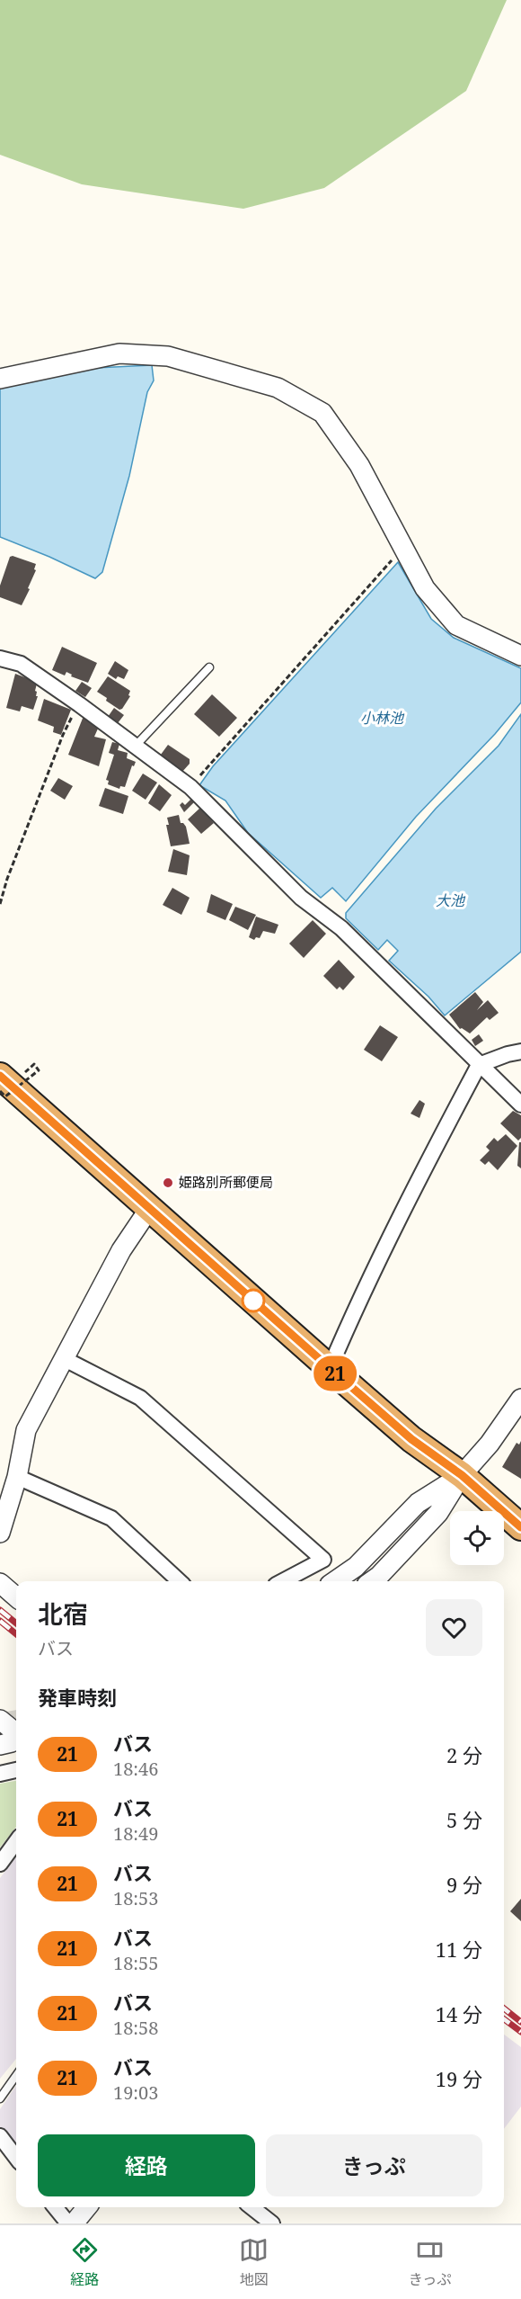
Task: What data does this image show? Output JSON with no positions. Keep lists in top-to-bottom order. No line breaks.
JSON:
{"water":["小林池","大池"],"places":["姫路別所郵便局"],"lines":["bus line 21"],"page":{"on_map":"21","heading":[["北宿","バス"],"発車時刻"],"list":[{"mark":"21","name":"バス","note":"18:46","value":"2 分"},{"mark":"21","name":"バス","note":"18:49","value":"5 分"},{"mark":"21","name":"バス","note":"18:53","value":"9 分"},{"mark":"21","name":"バス","note":"18:55","value":"11 分"},{"mark":"21","name":"バス","note":"18:58","value":"14 分"},{"mark":"21","name":"バス","note":"19:03","value":"19 分"}],"buttons":["経路","きっぷ"],"tabs":["経路","地図","きっぷ"]}}
